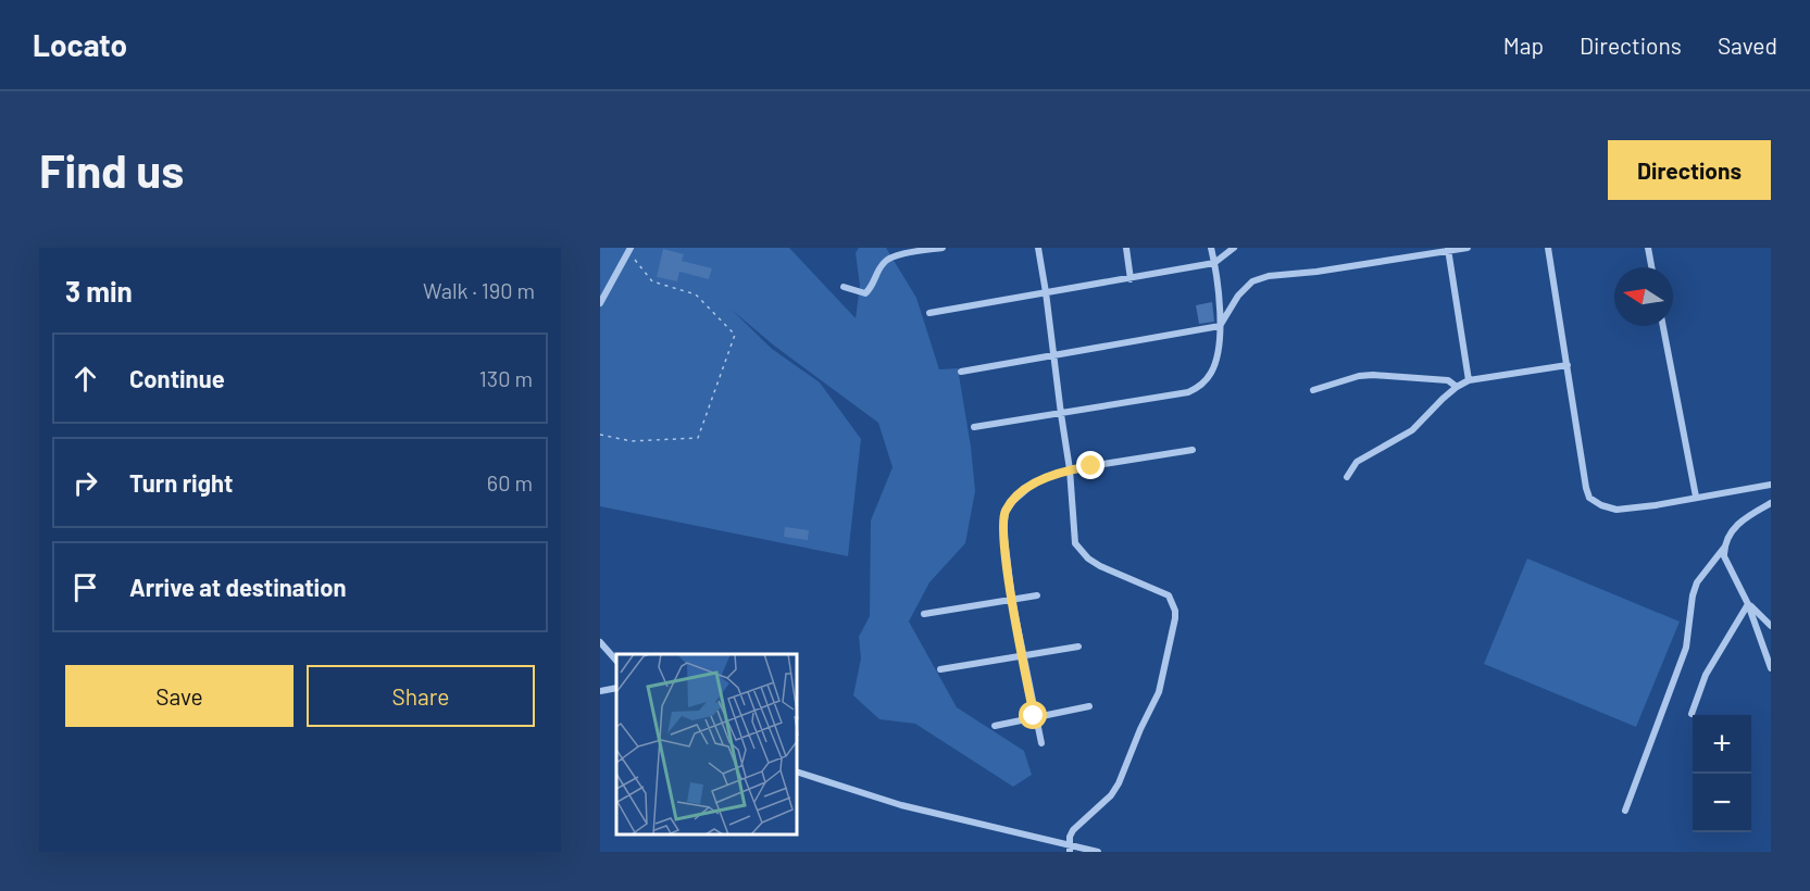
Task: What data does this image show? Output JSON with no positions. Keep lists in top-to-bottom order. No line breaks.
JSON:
{"north":"left","page":{"header":"Locato","nav":["Map","Directions","Saved"],"buttons":["Directions",["Save","Share"]],"title":"Find us","heading":["3 min","Walk · 190 m"],"list":[["Continue","130 m"],["Turn right","60 m"],"Arrive at destination"],"map_buttons":["+","−"]}}
